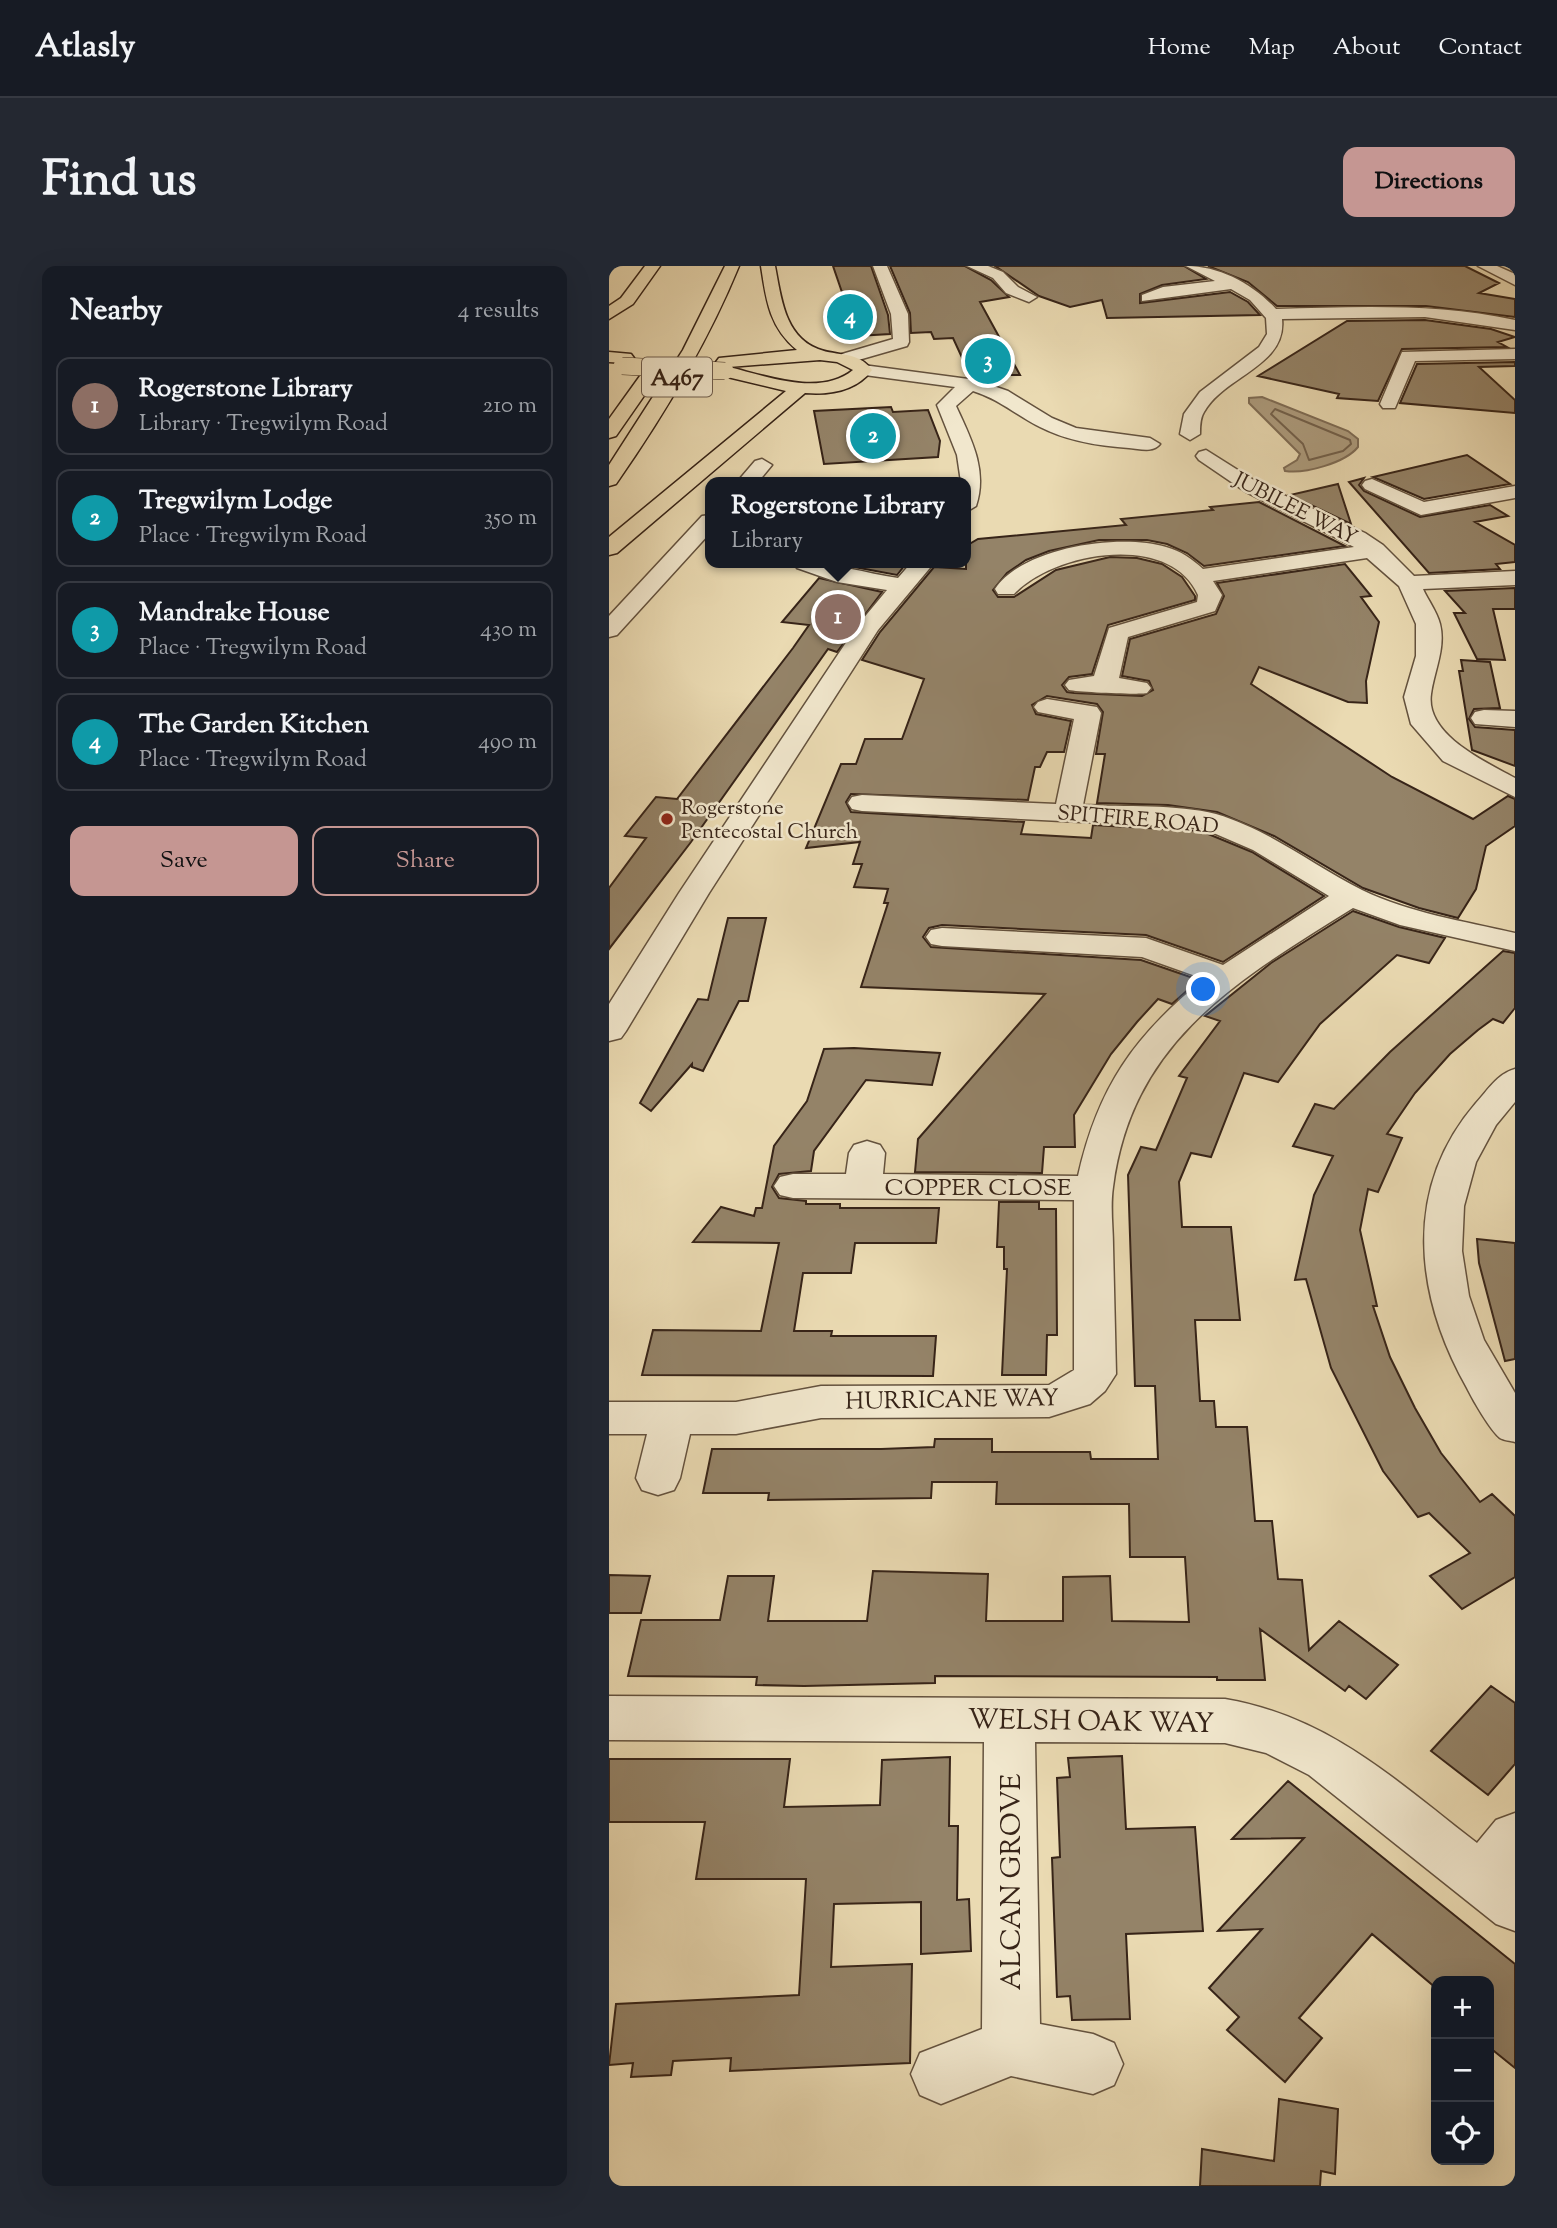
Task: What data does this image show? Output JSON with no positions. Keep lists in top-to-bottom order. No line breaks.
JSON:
{"streets":{"main road":["A467"],"street":["JUBILEE WAY","SPITFIRE ROAD","COPPER CLOSE","HURRICANE WAY","WELSH OAK WAY","ALCAN GROVE"]},"crossings":[["SPITFIRE ROAD","HURRICANE WAY"],["COPPER CLOSE","HURRICANE WAY"],["WELSH OAK WAY","ALCAN GROVE"]],"places":["Rogerstone Pentecostal Church"],"page":{"header":"Atlasly","nav":["Home","Map","About","Contact"],"title":"Find us","buttons":["Directions",["Save","Share"]],"heading":["Nearby","4 results"],"pins":["4","3","2","1"],"list":[{"mark":"1","name":"Rogerstone Library","note":"Library · Tregwilym Road","value":"210 m"},{"mark":"2","name":"Tregwilym Lodge","note":"Place · Tregwilym Road","value":"350 m"},{"mark":"3","name":"Mandrake House","note":"Place · Tregwilym Road","value":"430 m"},{"mark":"4","name":"The Garden Kitchen","note":"Place · Tregwilym Road","value":"490 m"}],"popup":["Rogerstone Library","Library"],"map_buttons":["+","−"]}}
